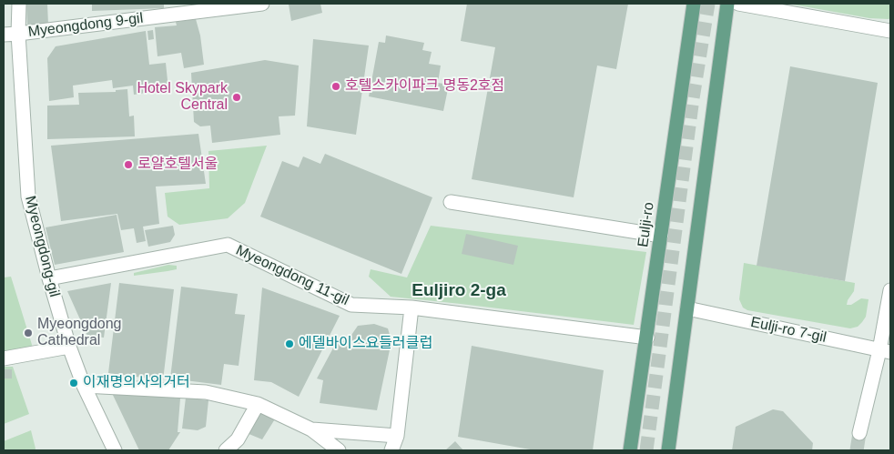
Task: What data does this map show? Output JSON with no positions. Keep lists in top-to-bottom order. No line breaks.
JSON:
{"streets":{"main road":["Eulji-ro"],"street":["Myeongdong 9-gil","Myeongdong-gil","Myeongdong 11-gil","Eulji-ro 7-gil"]},"crossings":[["Myeongdong 9-gil","Myeongdong-gil"],["Eulji-ro","Myeongdong 11-gil"],["Myeongdong-gil","Myeongdong 11-gil"]],"districts":["Euljiro 2-ga"],"places":["호텔스카이파크 명동2호점","Hotel Skypark Central","로얄호텔서울","Myeongdong Cathedral","에델바이스요들러클럽","이재명의사의거터"]}
